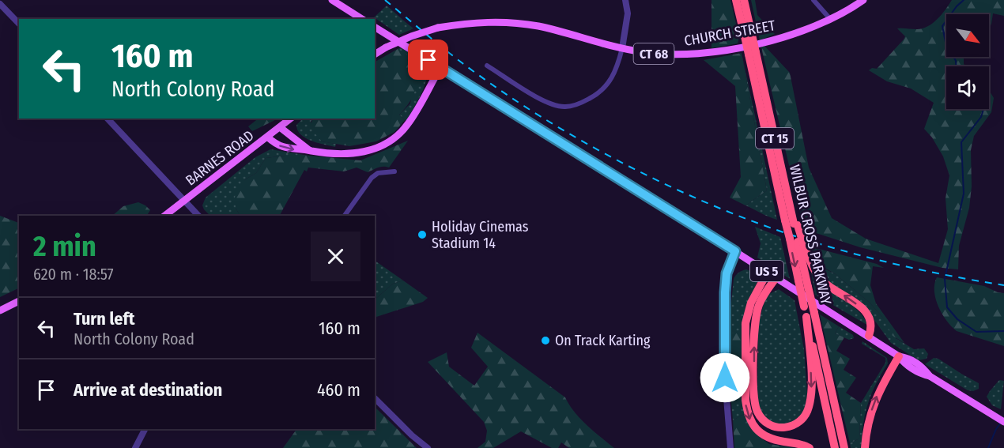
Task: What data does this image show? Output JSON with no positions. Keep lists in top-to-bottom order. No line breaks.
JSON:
{"streets":{"highway":["CT 15","WILBUR CROSS PARKWAY"],"main road":["CHURCH STREET","CT 68","BARNES ROAD","US 5"]},"places":["Holiday Cinemas Stadium 14","On Track Karting"],"north":"bottom right","page":{"turn":["160 m","North Colony Road"],"heading":["2 min","620 m · 18:57"],"list":[{"name":"Turn left","note":"North Colony Road","value":"160 m"},{"name":"Arrive at destination","value":"460 m"}]}}
